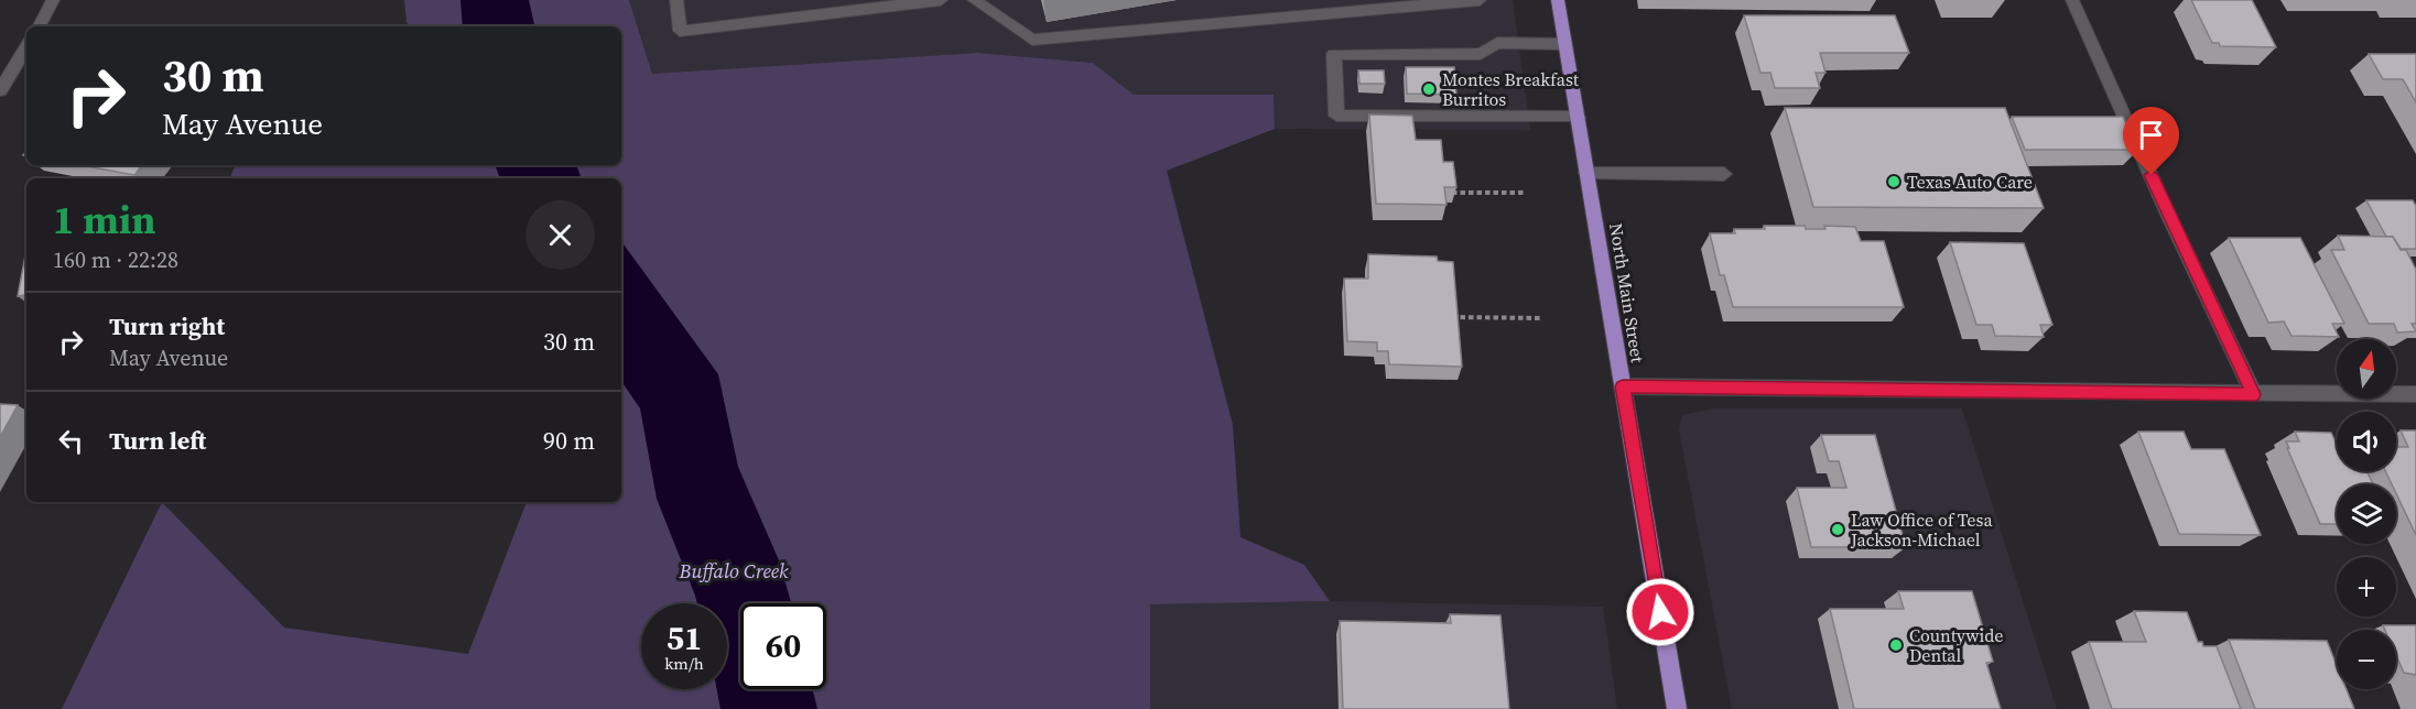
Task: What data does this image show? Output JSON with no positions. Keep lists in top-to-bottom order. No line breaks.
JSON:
{"streets":{"main road":["North Main Street"]},"water":["Buffalo Creek"],"places":["Montes Breakfast Burritos","Texas Auto Care","Law Office of Tesa Jackson-Michael","Countywide Dental"],"north":"top","page":{"turn":["30 m","May Avenue"],"heading":["1 min","160 m · 22:28"],"list":[{"name":"Turn right","note":"May Avenue","value":"30 m"},{"name":"Turn left","value":"90 m"}],"map_buttons":["+","−"],"speed":"51 km/h","limit":"60"}}
